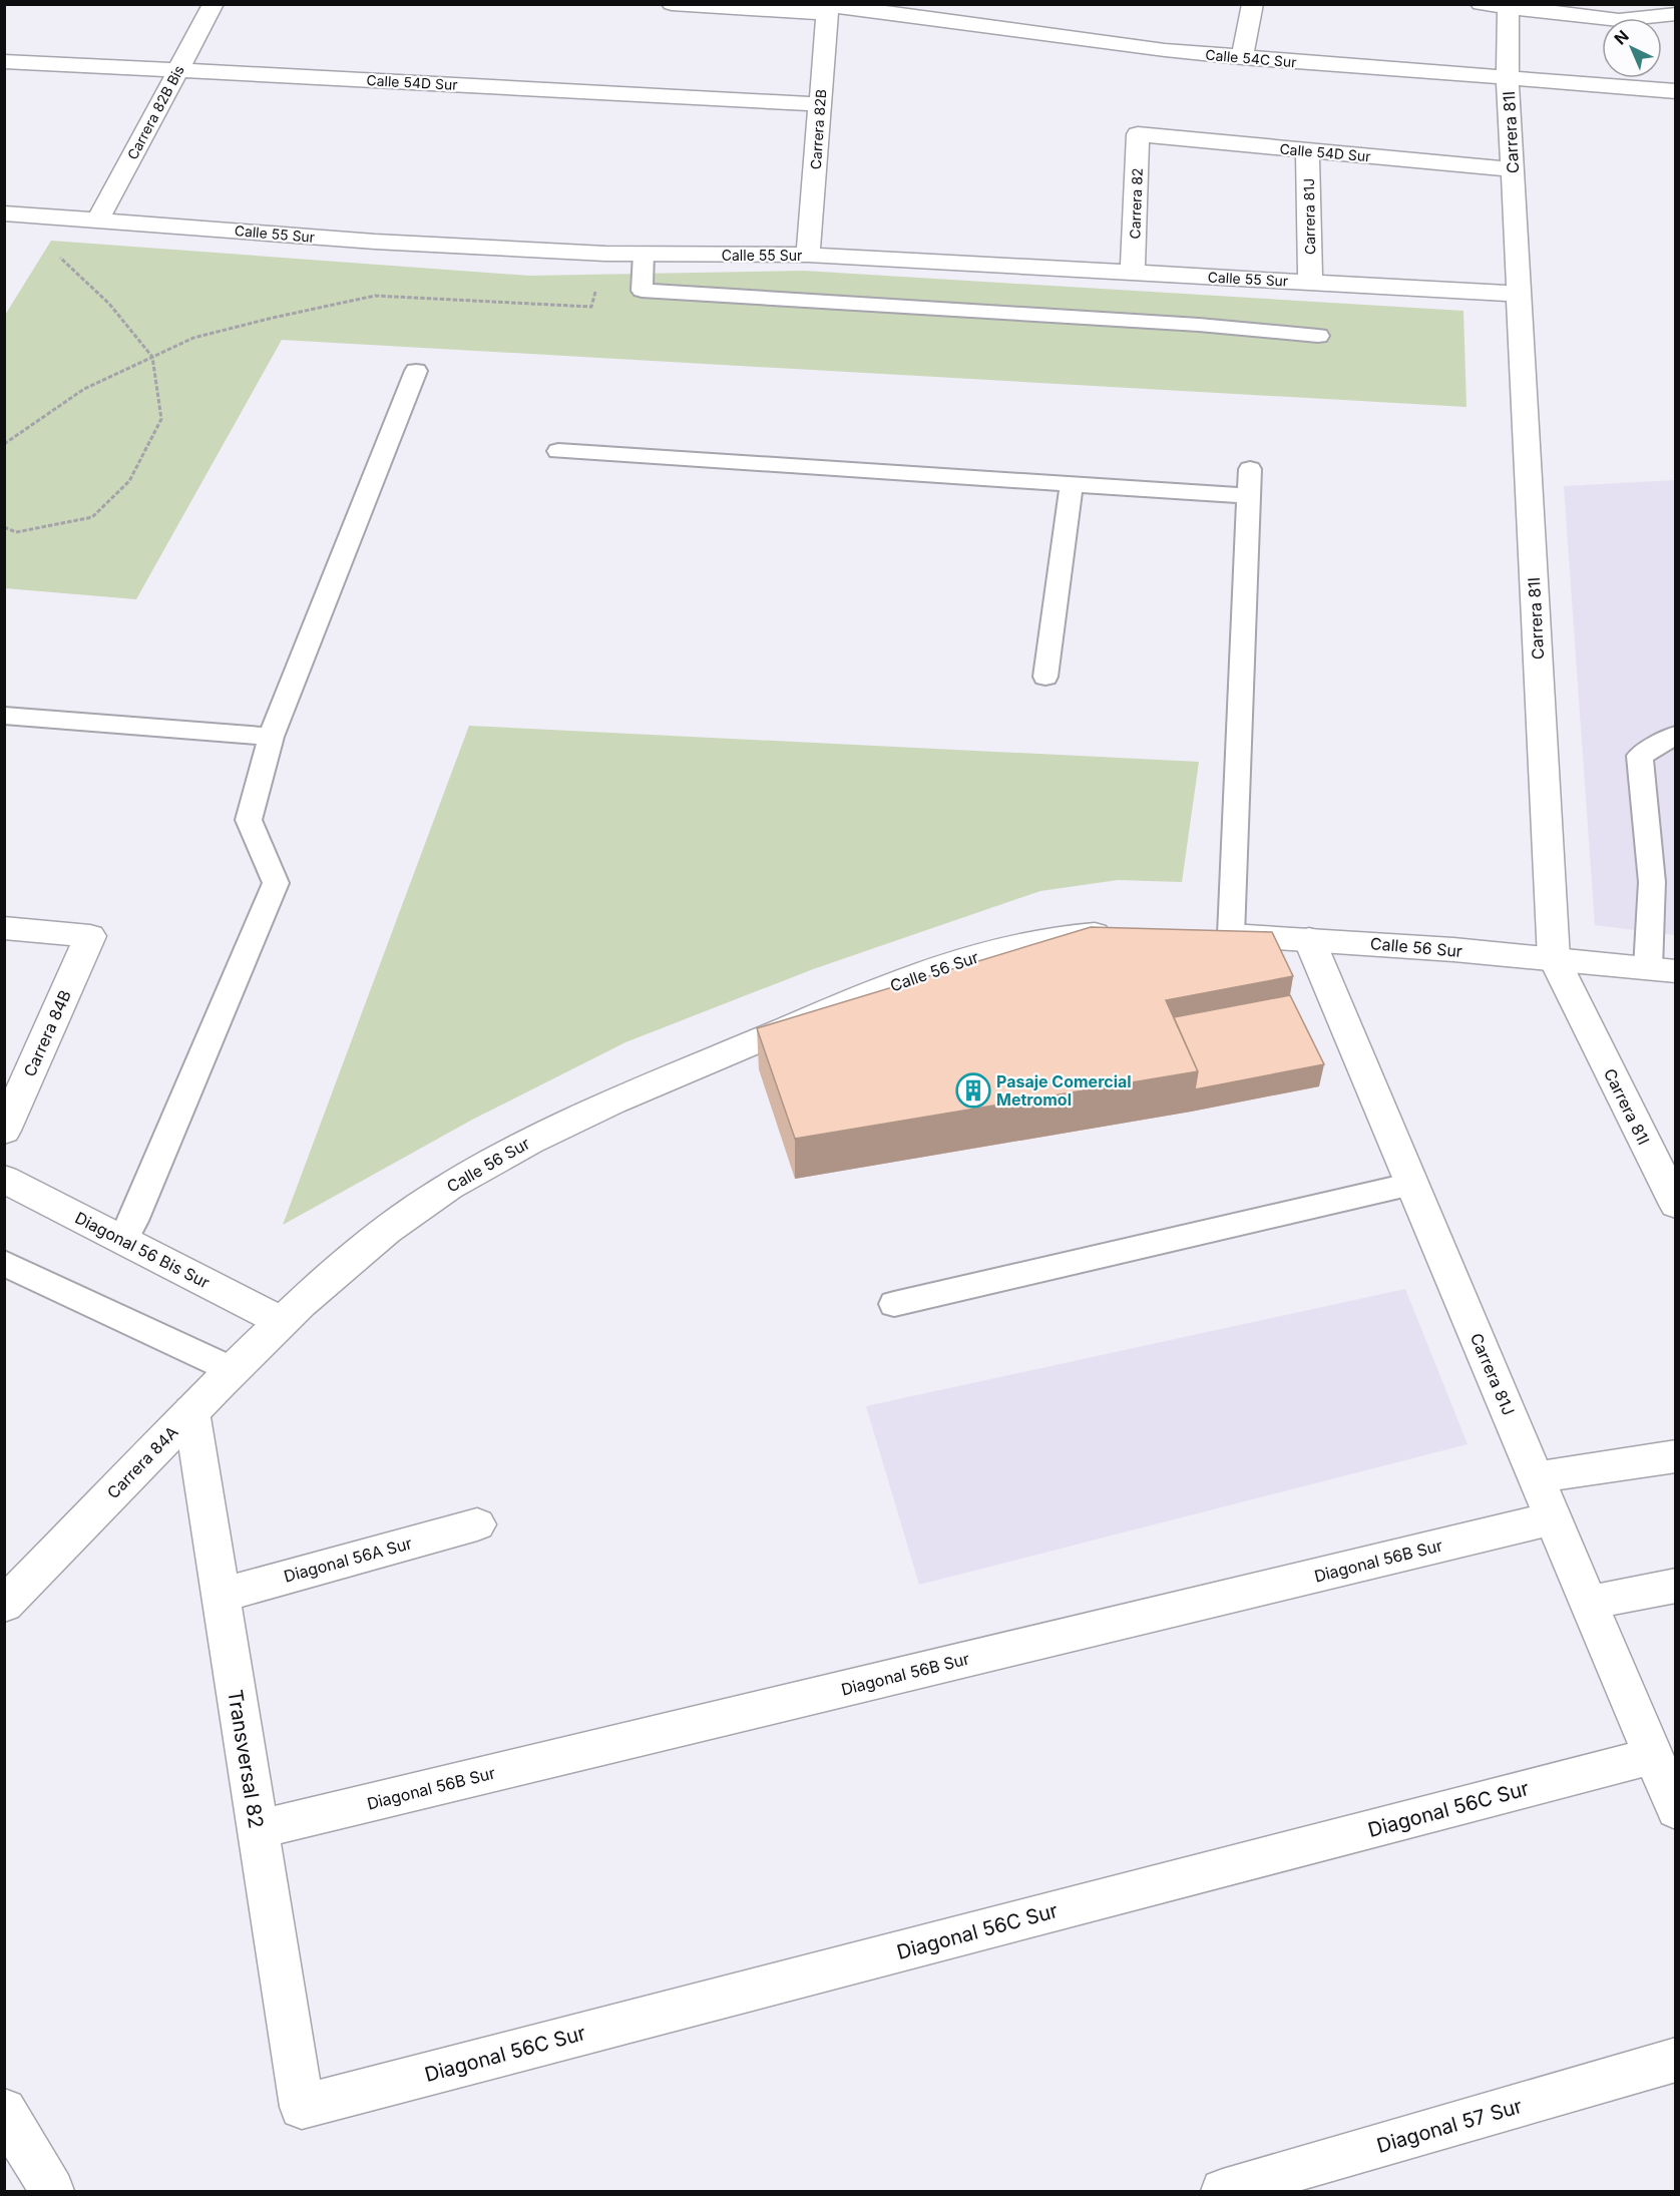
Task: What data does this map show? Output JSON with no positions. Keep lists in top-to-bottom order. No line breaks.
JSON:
{"streets":{"street":["Calle 54C Sur","Calle 54D Sur","Carrera 82B Bis","Carrera 82B","Carrera 81I","Carrera 82","Carrera 81J","Calle 55 Sur","Calle 56 Sur","Carrera 84B","Diagonal 56 Bis Sur","Carrera 84A","Diagonal 56A Sur","Diagonal 56B Sur","Transversal 82","Diagonal 56C Sur","Diagonal 57 Sur"]},"crossings":[["Calle 54C Sur","Carrera 82B"],["Calle 54C Sur","Carrera 81I"],["Calle 54D Sur","Carrera 82B Bis"],["Calle 54D Sur","Carrera 82B"],["Calle 54D Sur","Carrera 81I"],["Calle 54D Sur","Carrera 82"],["Calle 54D Sur","Carrera 81J"],["Carrera 82B Bis","Calle 55 Sur"],["Carrera 82B","Calle 55 Sur"],["Carrera 81I","Calle 55 Sur"],["Carrera 81I","Calle 56 Sur"],["Carrera 82","Calle 55 Sur"],["Carrera 81J","Calle 55 Sur"],["Carrera 81J","Calle 56 Sur"],["Carrera 81J","Diagonal 56B Sur"],["Carrera 81J","Diagonal 56C Sur"],["Calle 56 Sur","Diagonal 56 Bis Sur"],["Calle 56 Sur","Carrera 84A"],["Diagonal 56 Bis Sur","Carrera 84A"],["Carrera 84A","Transversal 82"],["Diagonal 56A Sur","Transversal 82"],["Diagonal 56B Sur","Transversal 82"],["Transversal 82","Diagonal 56C Sur"]],"places":{"building":["Pasaje Comercial Metromol"]},"north":"top left"}
